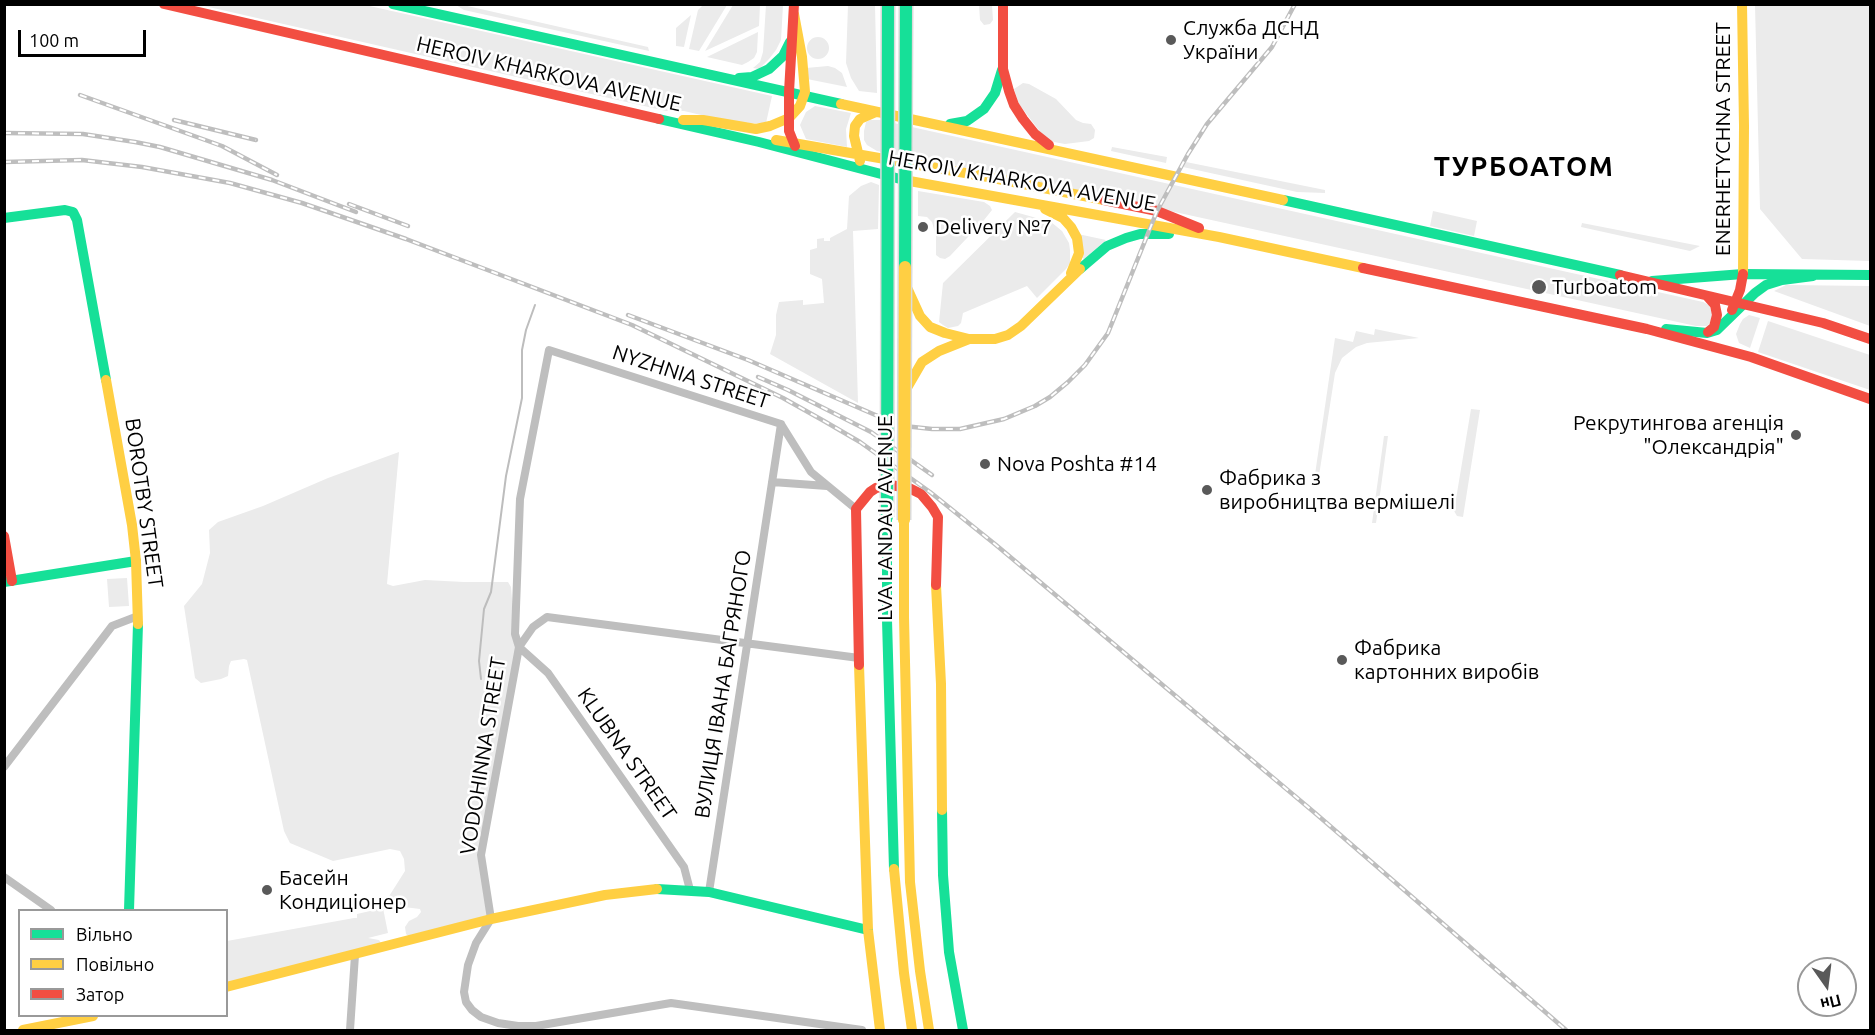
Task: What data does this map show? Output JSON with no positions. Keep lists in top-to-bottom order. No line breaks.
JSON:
{"streets":{"main road":["HEROIV KHARKOVA AVENUE","ENERHETYCHNA STREET","BOROTBY STREET","LVA LANDAU AVENUE"],"street":["NYZHNIA STREET","ВУЛИЦЯ ІВАНА БАГРЯНОГО","KLUBNA STREET","VODOHINNA STREET"]},"crossings":[["HEROIV KHARKOVA AVENUE","ENERHETYCHNA STREET"],["NYZHNIA STREET","ВУЛИЦЯ ІВАНА БАГРЯНОГО"],["NYZHNIA STREET","VODOHINNA STREET"],["KLUBNA STREET","VODOHINNA STREET"]],"districts":["ТУРБОАТОМ"],"places":["Служба ДСНД України","Delivery №7","Turboatom","Рекрутингова агенція \"Олександрія\"","Nova Poshta #14","Фабрика з виробництва вермішелі","Фабрика картонних виробів","Басейн Кондиціонер"],"legend":["Вільно","Повільно","Затор"],"scale_bar":"100 m","north":"bottom"}
